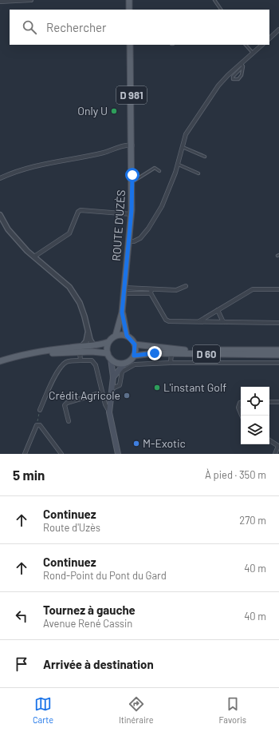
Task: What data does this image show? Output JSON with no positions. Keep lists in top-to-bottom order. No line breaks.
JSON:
{"streets":{"main road":["D 981","ROUTE D'UZÈS","D 60"]},"crossings":[["ROUTE D'UZÈS","D 60"]],"places":["Only U","L'instant Golf","Crédit Agricole","M-Exotic"],"page":{"search":"Rechercher","heading":["5 min","À pied · 350 m"],"list":[["Continuez","Route d'Uzès","270 m"],["Continuez","Rond-Point du Pont du Gard","40 m"],["Tournez à gauche","Avenue René Cassin","40 m"],"Arrivée à destination"],"nav":["Carte","Itinéraire","Favoris"]}}
